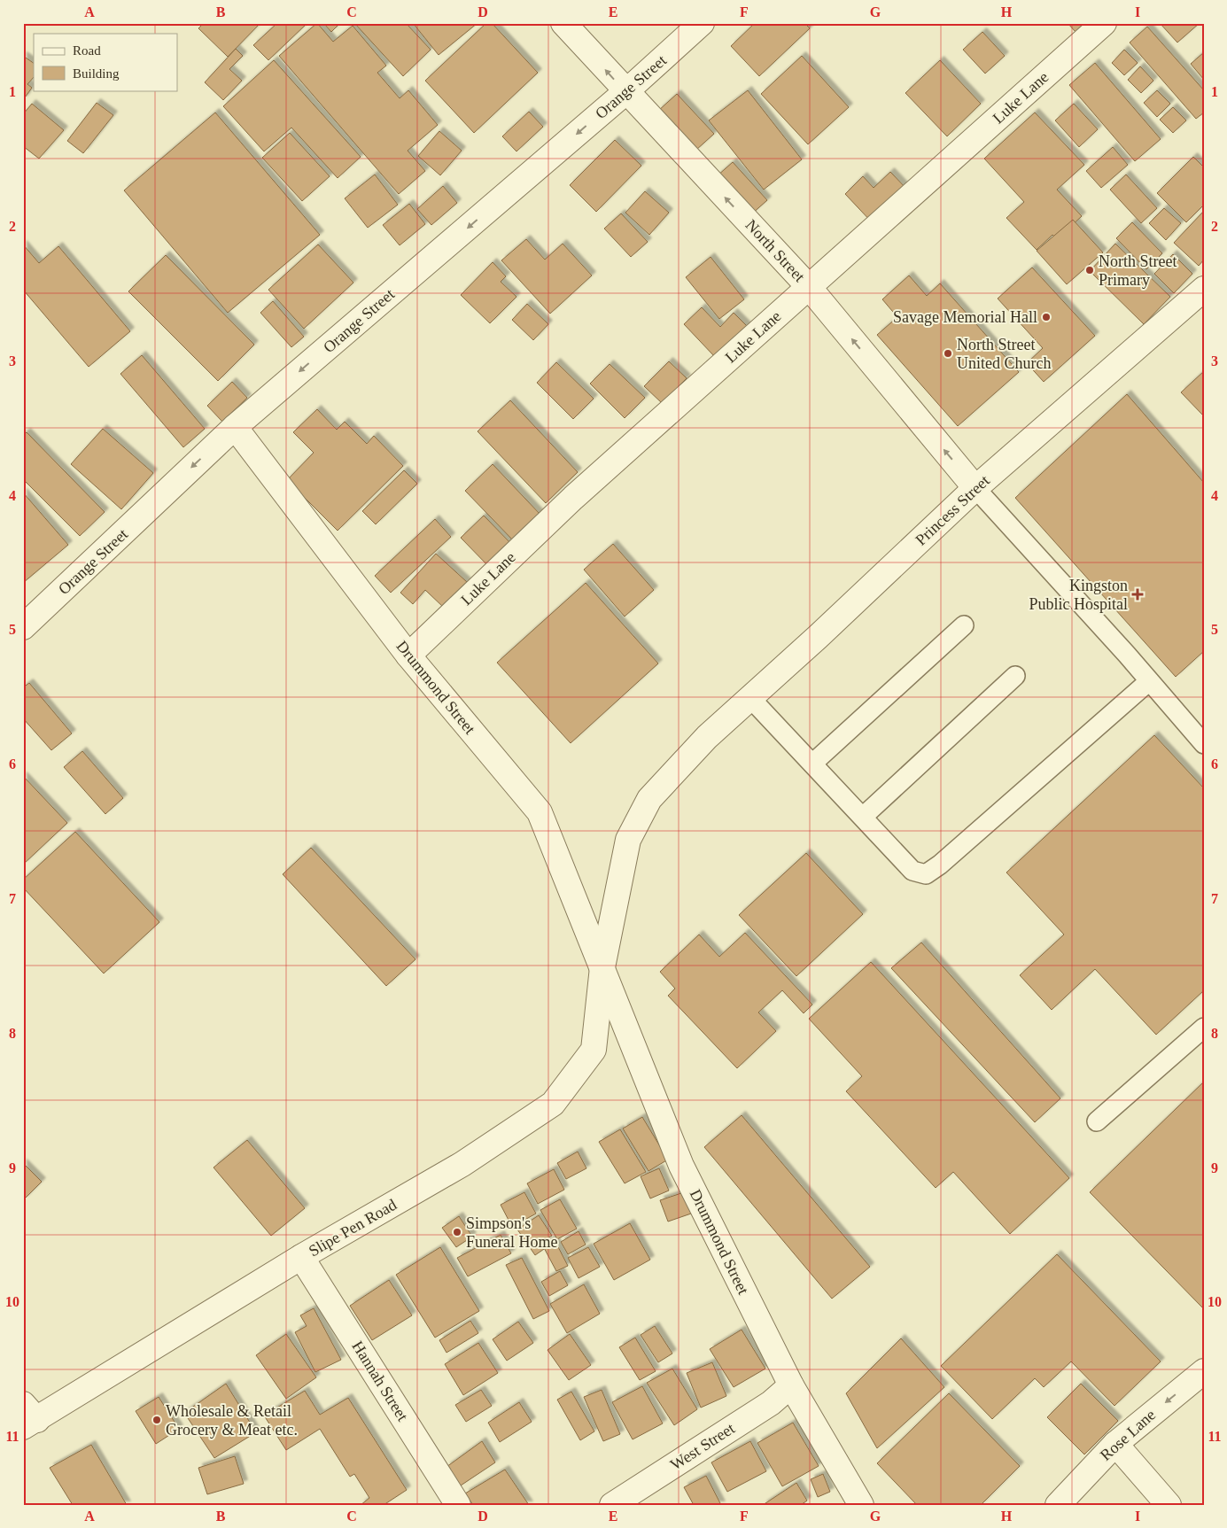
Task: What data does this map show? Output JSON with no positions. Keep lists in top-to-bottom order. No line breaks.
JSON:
{"streets":{"street":["Orange Street","Luke Lane","North Street","Princess Street","Drummond Street","Slipe Pen Road","Hannah Street","Rose Lane","West Street"]},"crossings":[["Orange Street","North Street"],["Orange Street","Drummond Street"],["Luke Lane","North Street"],["Luke Lane","Drummond Street"],["North Street","Princess Street"],["Princess Street","Drummond Street"],["Princess Street","Slipe Pen Road"],["Drummond Street","Slipe Pen Road"],["Drummond Street","West Street"],["Slipe Pen Road","Hannah Street"]],"one_way":["Orange Street","North Street","Rose Lane"],"places":{"other":["North Street Primary","Savage Memorial Hall","North Street United Church","Simpson's Funeral Home","Wholesale & Retail Grocery & Meat etc."],"health":["Kingston Public Hospital"]},"legend":["Road","Building"],"grid":{"columns":["A","B","C","D","E","F","G","H","I"],"rows":["1","2","3","4","5","6","7","8","9","10","11"]}}
